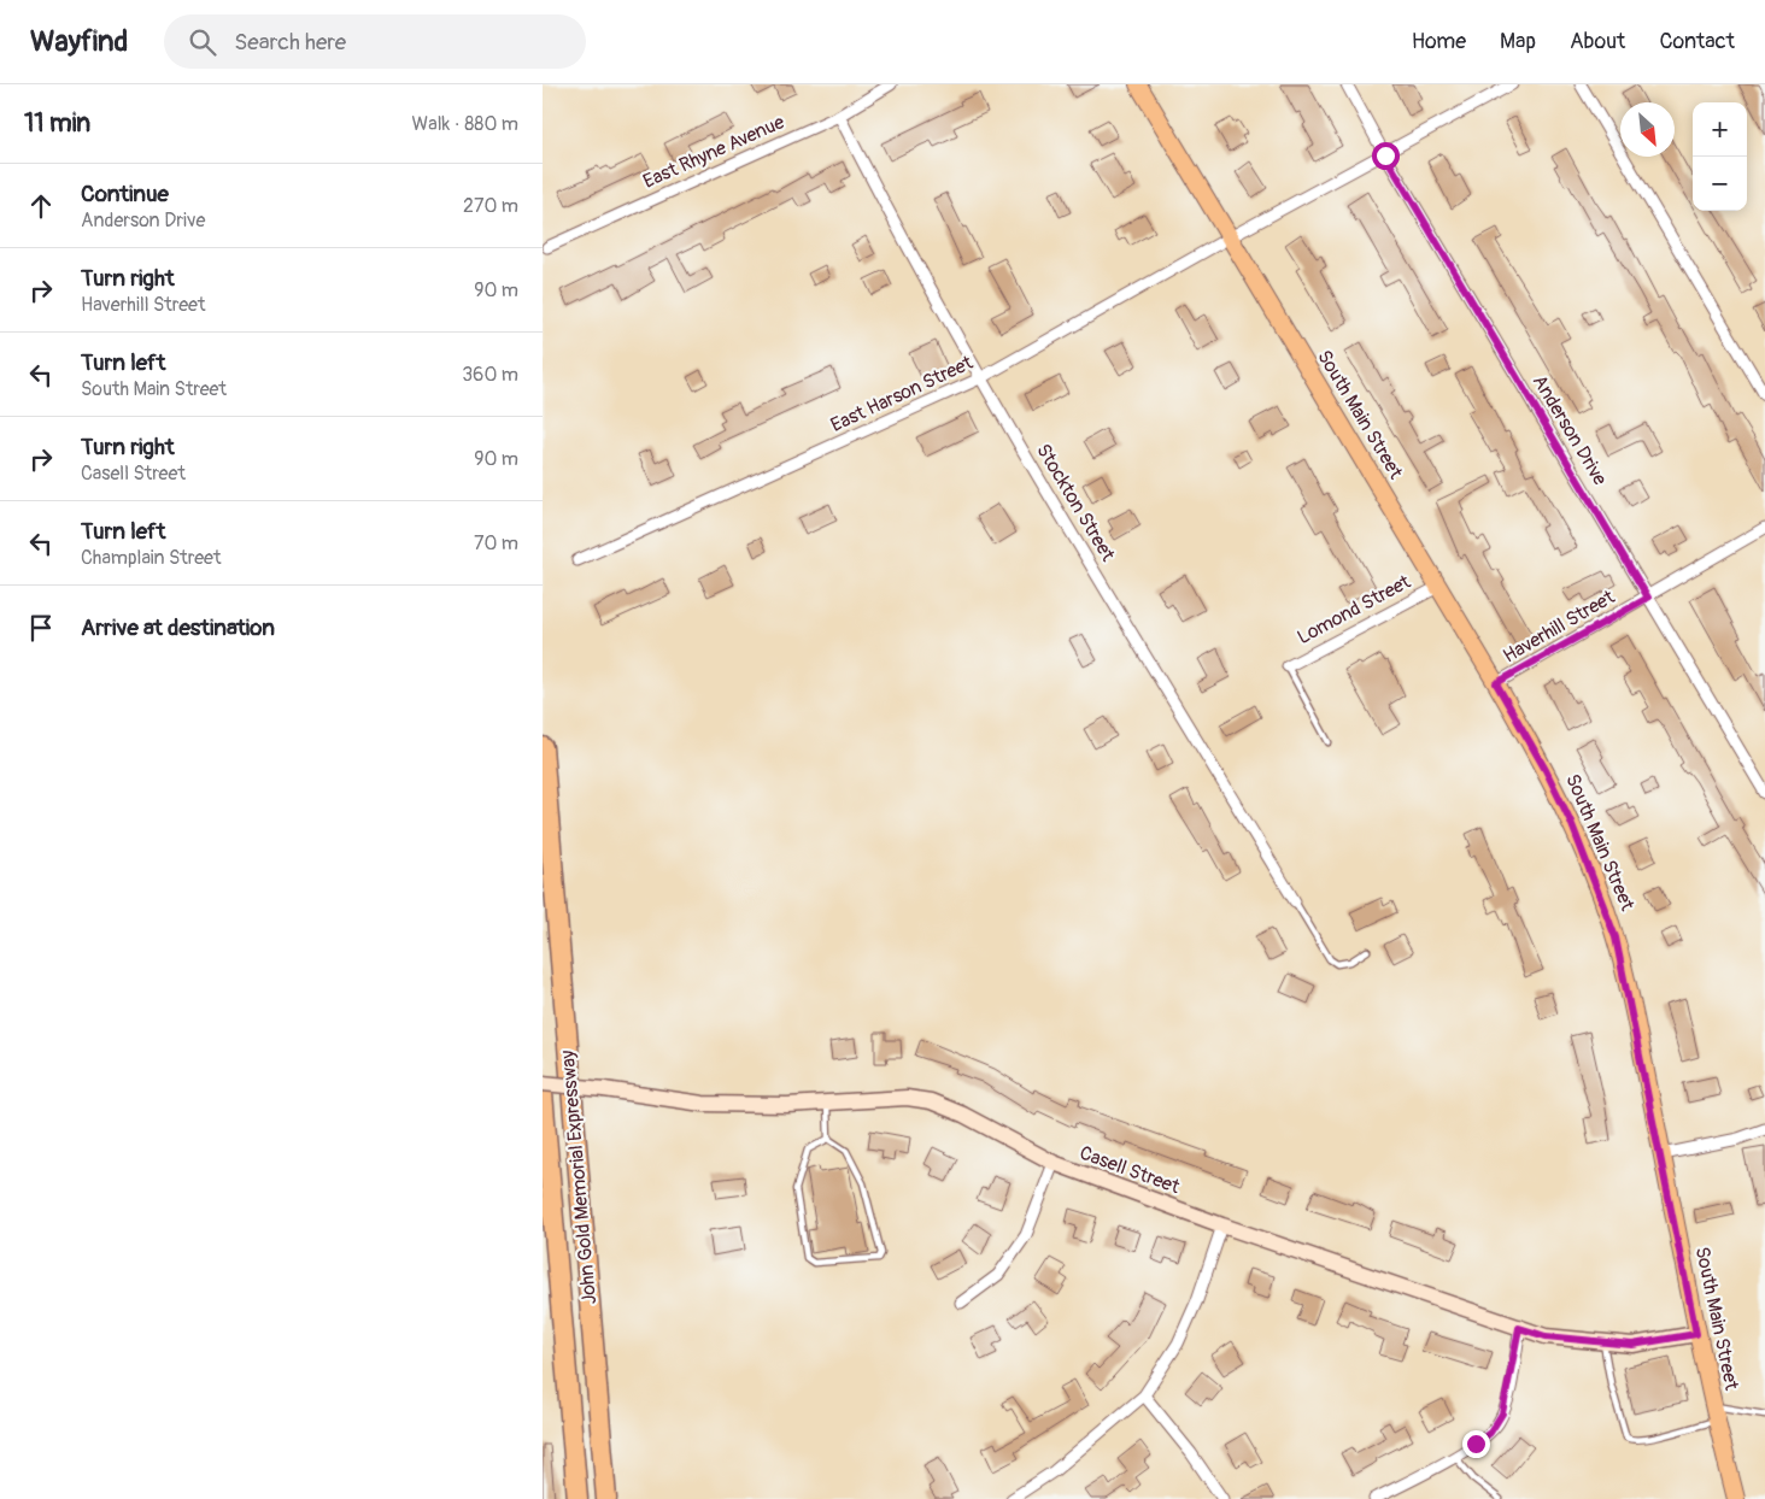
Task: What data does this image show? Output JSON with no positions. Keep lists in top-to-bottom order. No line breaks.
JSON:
{"streets":{"highway":["John Gold Memorial Expressway"],"main road":["South Main Street"],"street":["East Rhyne Avenue","East Harson Street","Anderson Drive","Stockton Street","Lomond Street","Haverhill Street","Casell Street"]},"crossings":[["East Rhyne Avenue","Stockton Street"],["East Harson Street","South Main Street"],["East Harson Street","Anderson Drive"],["East Harson Street","Stockton Street"],["South Main Street","Lomond Street"],["South Main Street","Haverhill Street"],["South Main Street","Casell Street"],["Anderson Drive","Haverhill Street"]],"north":"bottom right","page":{"header":"Wayfind","search":"Search here","nav":["Home","Map","About","Contact"],"heading":["11 min","Walk · 880 m"],"map_buttons":["+","−"],"list":[["Continue","Anderson Drive","270 m"],["Turn right","Haverhill Street","90 m"],["Turn left","South Main Street","360 m"],["Turn right","Casell Street","90 m"],["Turn left","Champlain Street","70 m"],"Arrive at destination"]}}
